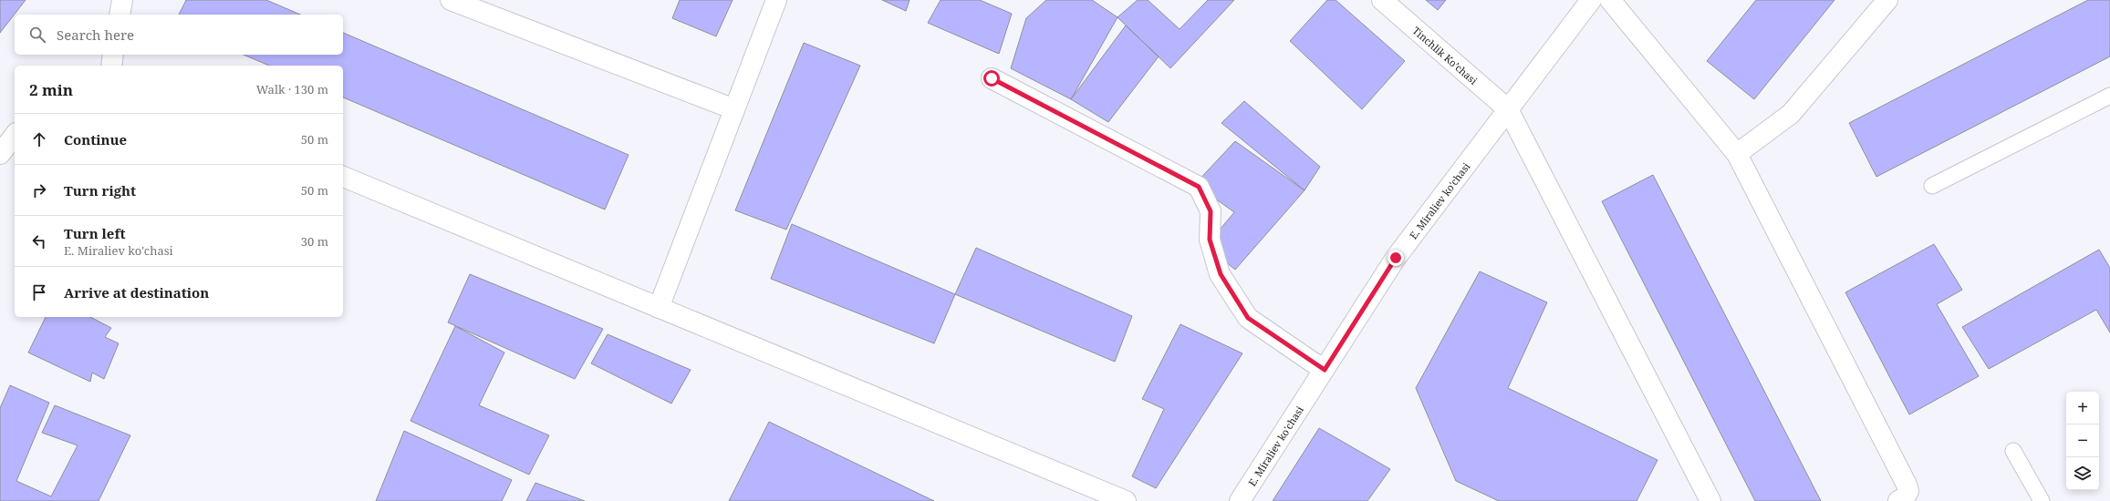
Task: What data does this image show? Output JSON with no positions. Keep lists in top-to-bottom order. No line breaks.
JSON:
{"streets":{"street":["Tinchlik Ko’chasi","E. Miraliev ko'chasi"]},"crossings":[["Tinchlik Ko’chasi","E. Miraliev ko'chasi"]],"page":{"search":"Search here","heading":["2 min","Walk · 130 m"],"list":[["Continue","50 m"],["Turn right","50 m"],["Turn left","E. Miraliev ko'chasi","30 m"],"Arrive at destination"],"map_buttons":["+","−"]}}
